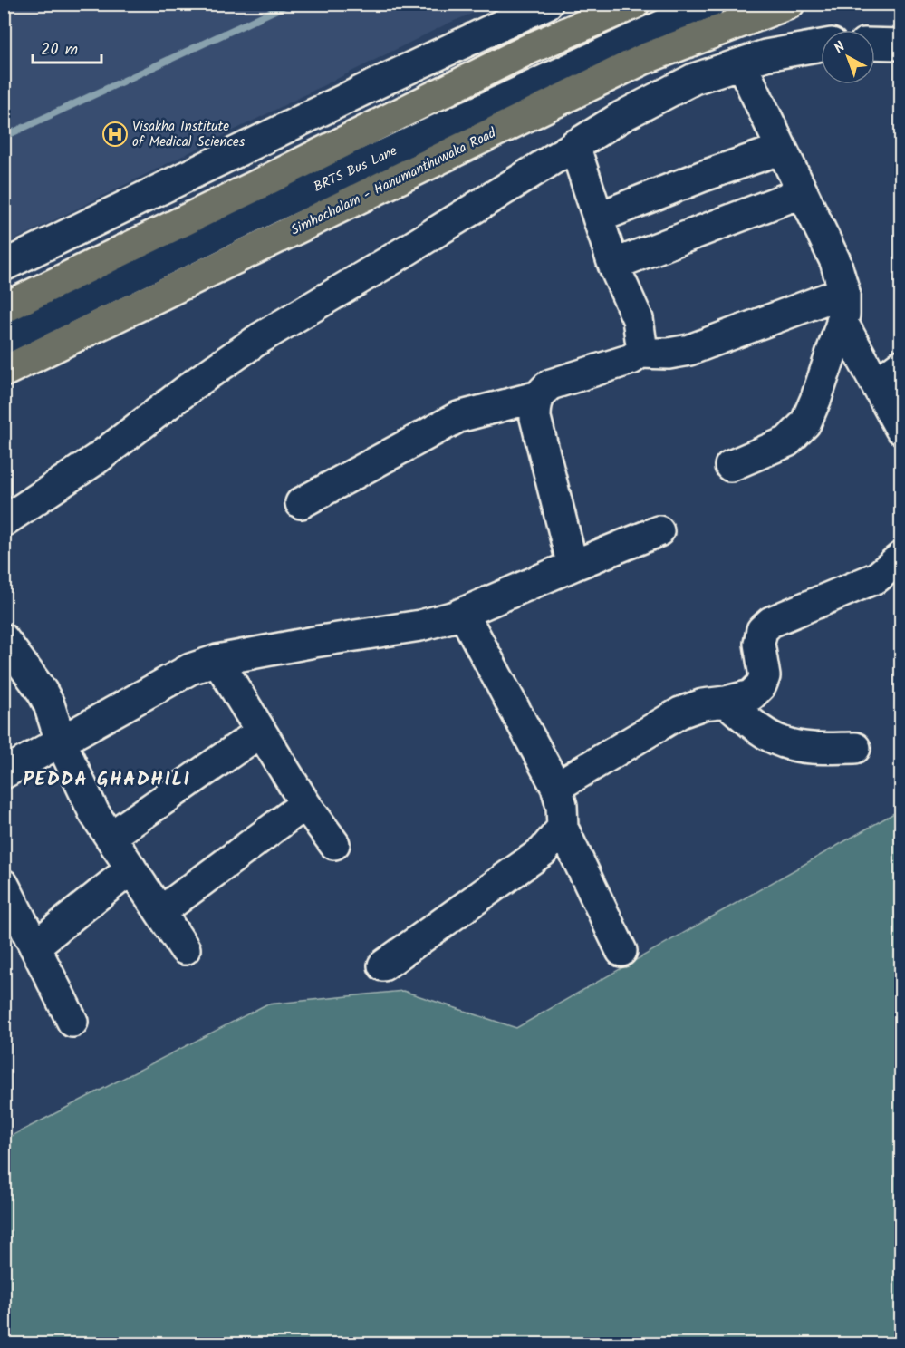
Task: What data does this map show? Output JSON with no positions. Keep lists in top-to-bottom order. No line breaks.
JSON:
{"streets":{"main road":["Simhachalam - Hanumanthuwaka Road"],"street":["BRTS Bus Lane"]},"districts":["PEDDA GHADHILI"],"places":{"hospital":["Visakha Institute of Medical Sciences"]},"scale_bar":"20 m","north":"top left"}
